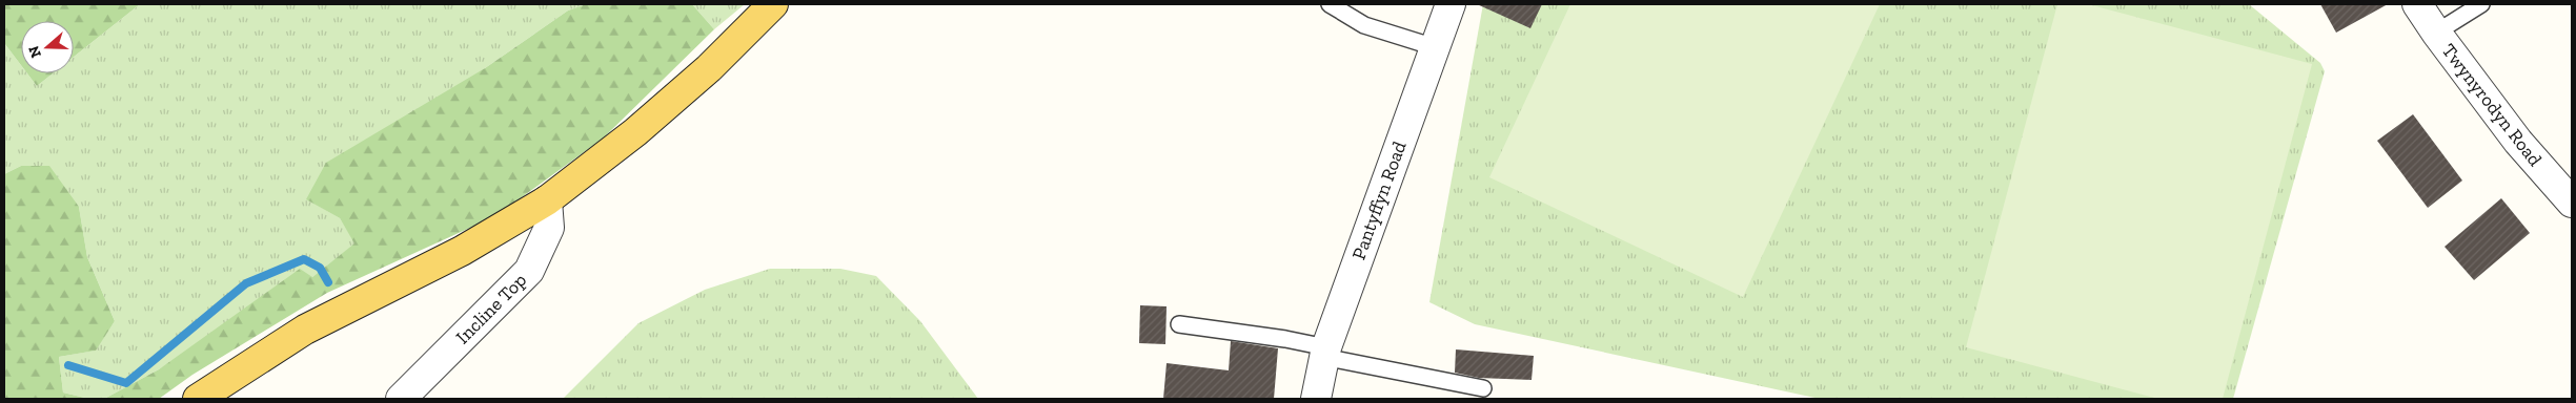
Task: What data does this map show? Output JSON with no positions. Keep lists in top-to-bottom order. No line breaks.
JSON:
{"streets":{"street":["Twynyrodyn Road","Pantyffyn Road","Incline Top"]},"north":"left"}
